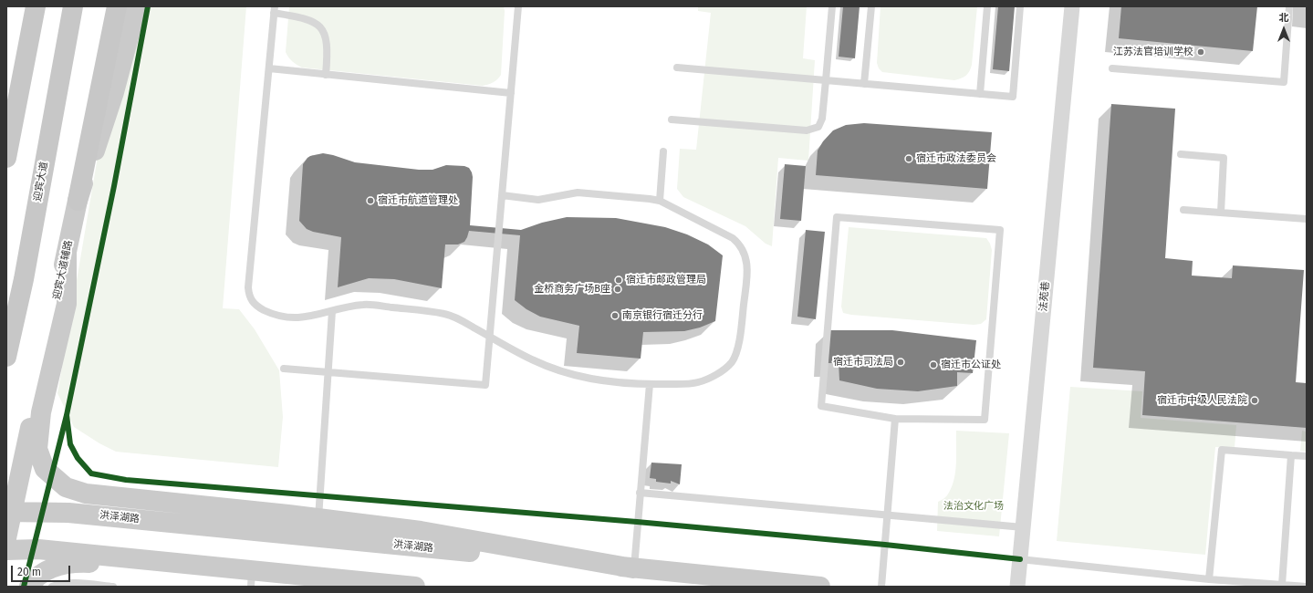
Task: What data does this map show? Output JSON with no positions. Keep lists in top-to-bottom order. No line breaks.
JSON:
{"streets":{"highway":["迎宾大道"],"main road":["迎宾大道辅路","洪泽湖路"],"street":["法苑巷"]},"crossings":[["迎宾大道辅路","洪泽湖路"]],"parks":["法治文化广场"],"places":["江苏法官培训学校","宿迁市政法委员会","宿迁市航道管理处","宿迁市邮政管理局","金桥商务广场B座","南京银行宿迁分行","宿迁市司法局","宿迁市公证处","宿迁市中级人民法院"],"scale_bar":"20 m","north":"top"}
